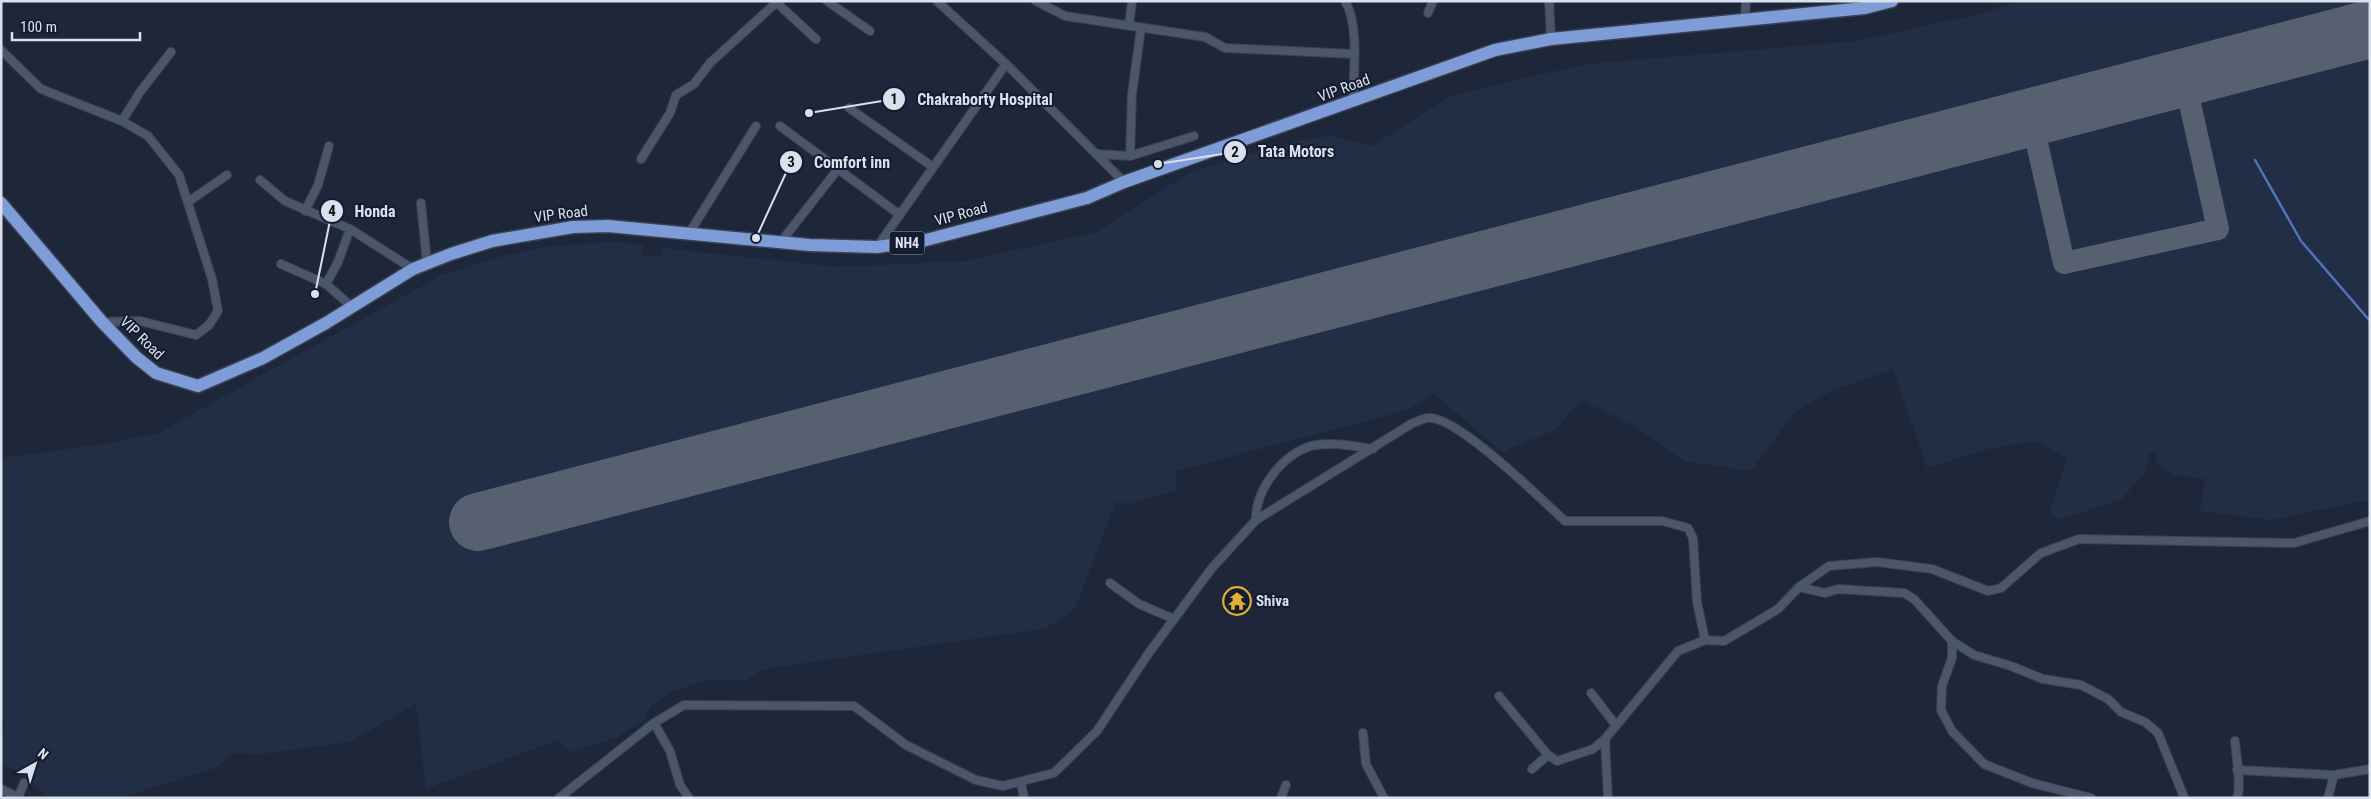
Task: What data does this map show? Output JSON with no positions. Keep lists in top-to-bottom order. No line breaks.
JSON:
{"streets":{"highway":["VIP Road","NH4"]},"places":{"other":["Chakraborty Hospital","Tata Motors","Comfort inn","Honda"],"temple":["Shiva"]},"scale_bar":"100 m","north":"top right"}
